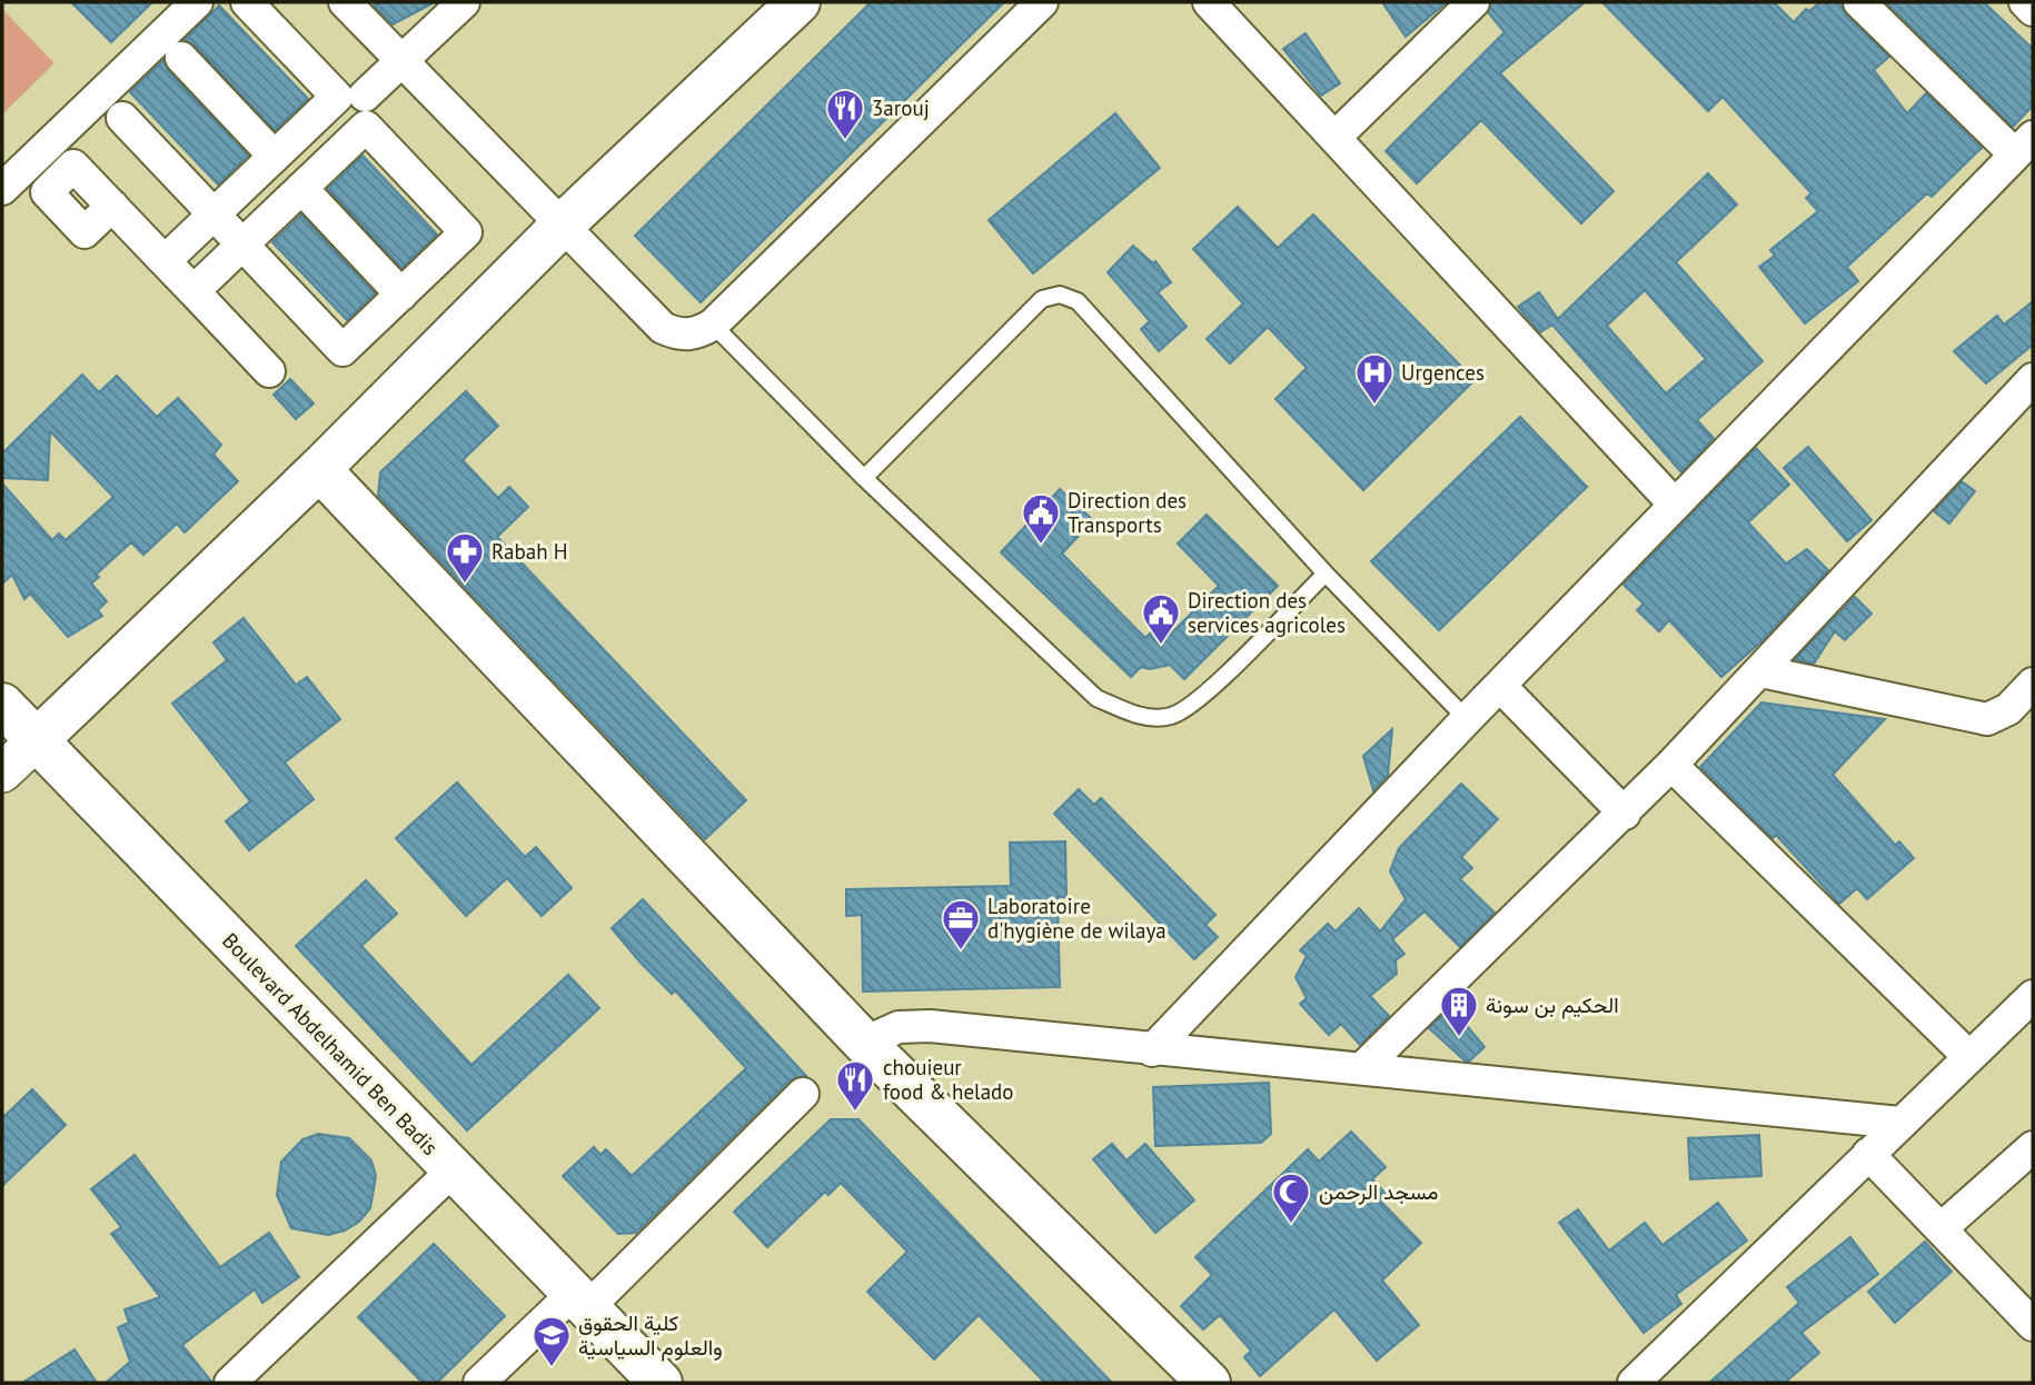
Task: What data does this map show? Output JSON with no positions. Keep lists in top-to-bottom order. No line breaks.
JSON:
{"streets":{"main road":["Boulevard Abdelhamid Ben Badis"]},"places":{"restaurant":["3arouj","chouieur food & helado"],"hospital":["Urgences"],"public building":["Direction des Transports","Direction des services agricoles"],"pharmacy":["Rabah H"],"office":["Laboratoire d'hygiène de wilaya"],"building":["الحكيم بن سونة"],"mosque":["مسجد الرحمن"],"school or university":["كلية الحقوق والعلوم السياسية"]}}
